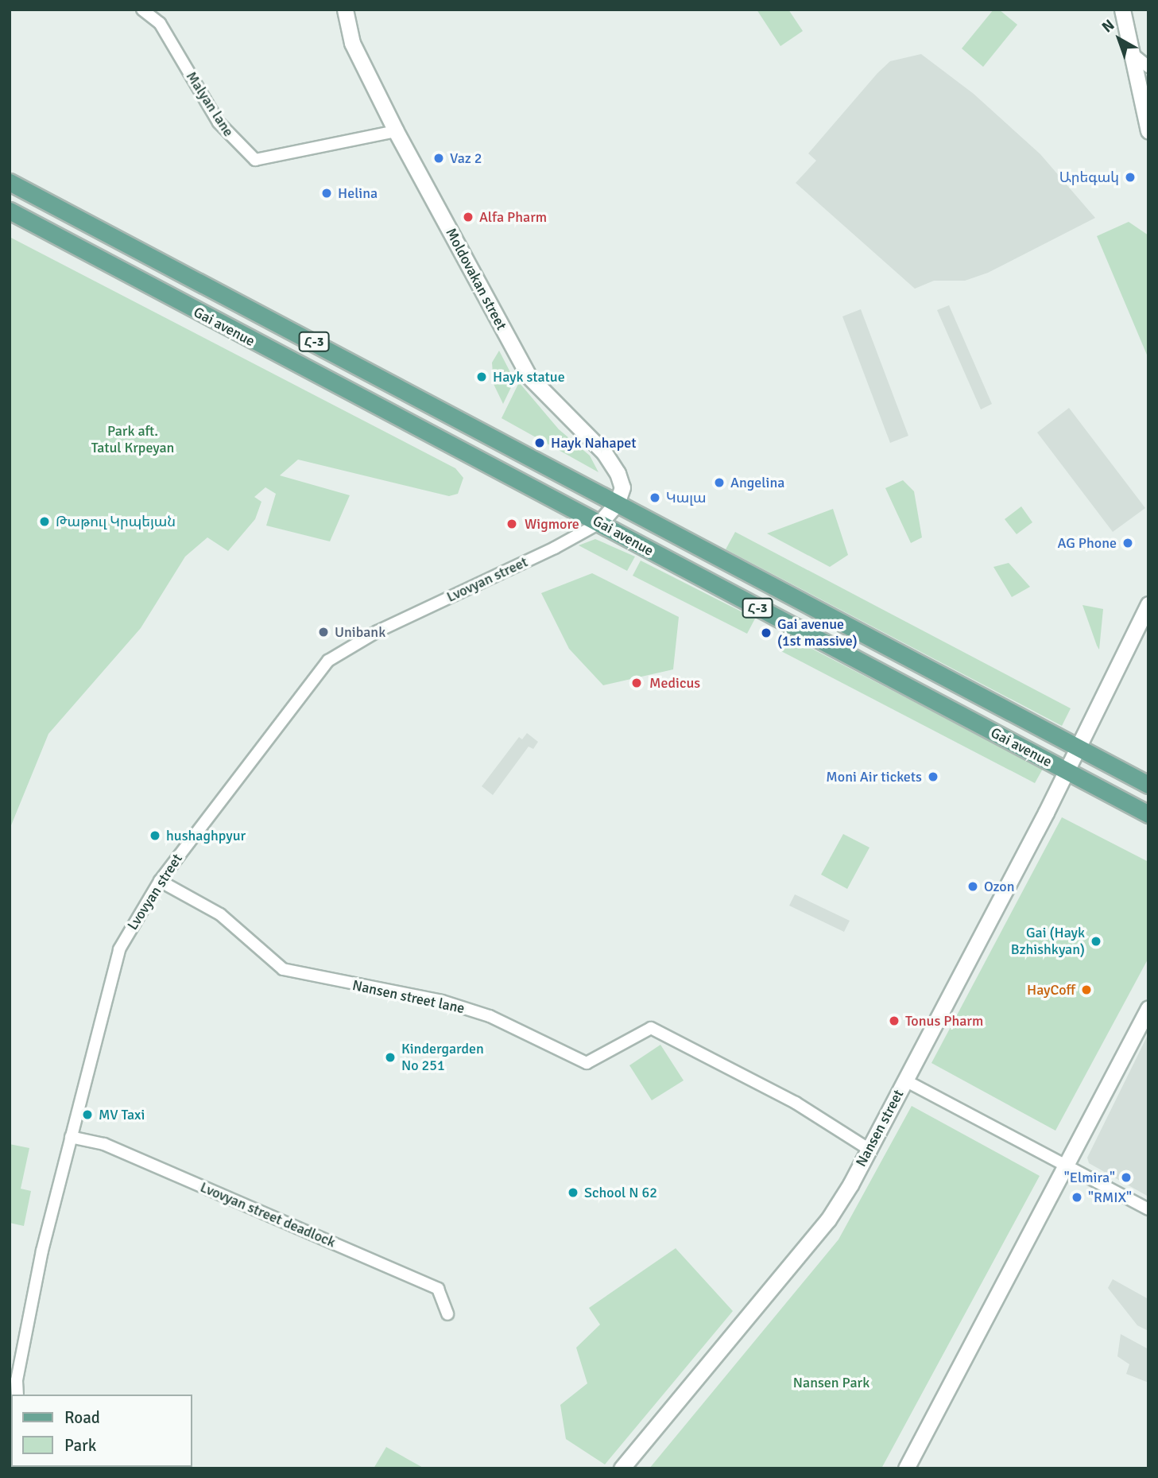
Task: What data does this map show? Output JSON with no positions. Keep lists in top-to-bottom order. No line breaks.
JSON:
{"streets":{"main road":["Gai avenue","Հ-3"],"street":["Malyan lane","Moldovakan street","Lvovyan street","Nansen street lane","Nansen street","Lvovyan street deadlock"]},"crossings":[["Malyan lane","Moldovakan street"],["Moldovakan street","Gai avenue"],["Gai avenue","Lvovyan street"],["Gai avenue","Nansen street"],["Lvovyan street","Nansen street lane"],["Lvovyan street","Lvovyan street deadlock"],["Nansen street lane","Nansen street"]],"parks":["Park aft. Tatul Krpeyan","Nansen Park"],"places":["Vaz 2","Արեգակ","Helina","Alfa Pharm","Hayk statue","Hayk Nahapet","Angelina","Կալա","Թաթուլ Կրպեյան","Wigmore","AG Phone","Unibank","Gai avenue (1st massive)","Medicus","Moni Air tickets","hushaghpyur","Ozon","Gai (Hayk Bzhishkyan)","HayCoff","Tonus Pharm","Kindergarden No 251","MV Taxi","\"Elmira\"","School N 62","\"RMIX\""],"legend":["Road","Park"],"north":"top left"}
